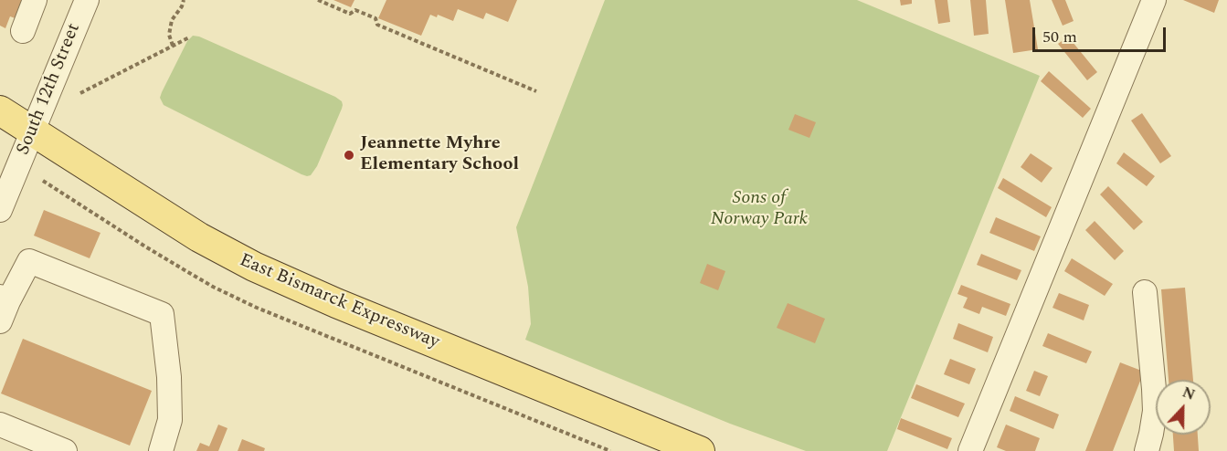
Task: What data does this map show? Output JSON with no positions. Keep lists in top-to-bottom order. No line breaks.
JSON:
{"streets":{"main road":["East Bismarck Expressway"],"street":["South 12th Street"]},"crossings":[["South 12th Street","East Bismarck Expressway"]],"parks":["Sons of Norway Park"],"places":["Jeannette Myhre Elementary School"],"scale_bar":"50 m","north":"top"}
